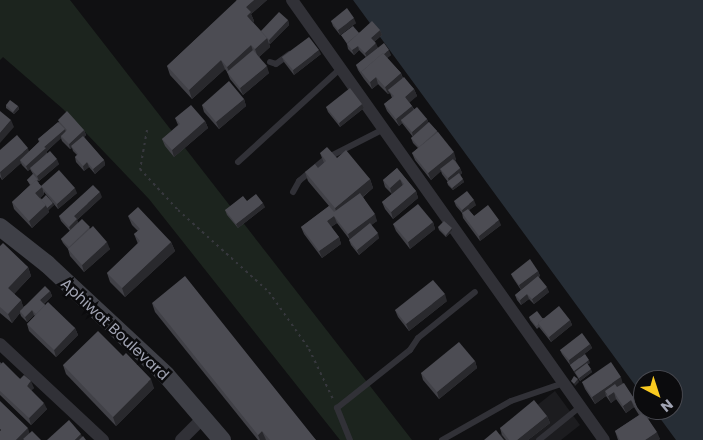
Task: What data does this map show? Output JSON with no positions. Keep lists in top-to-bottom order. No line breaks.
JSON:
{"streets":{"street":["Aphiwat Boulevard"]},"north":"bottom right"}
